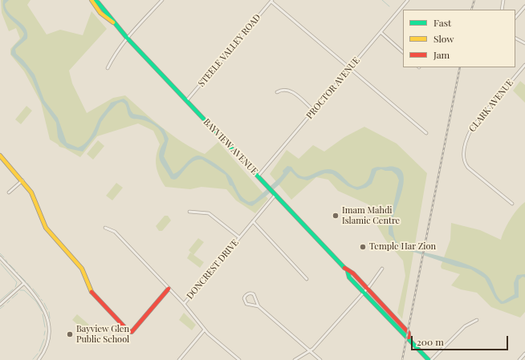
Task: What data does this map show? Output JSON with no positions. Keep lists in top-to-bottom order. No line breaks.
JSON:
{"streets":{"main road":["BAYVIEW AVENUE"],"street":["STEELE VALLEY ROAD","PROCTOR AVENUE","CLARK AVENUE","DONCREST DRIVE"]},"crossings":[["STEELE VALLEY ROAD","BAYVIEW AVENUE"],["PROCTOR AVENUE","BAYVIEW AVENUE"],["BAYVIEW AVENUE","DONCREST DRIVE"]],"places":["Imam Mahdi Islamic Centre","Temple Har Zion","Bayview Glen Public School"],"legend":["Fast","Slow","Jam"],"scale_bar":"200 m"}
